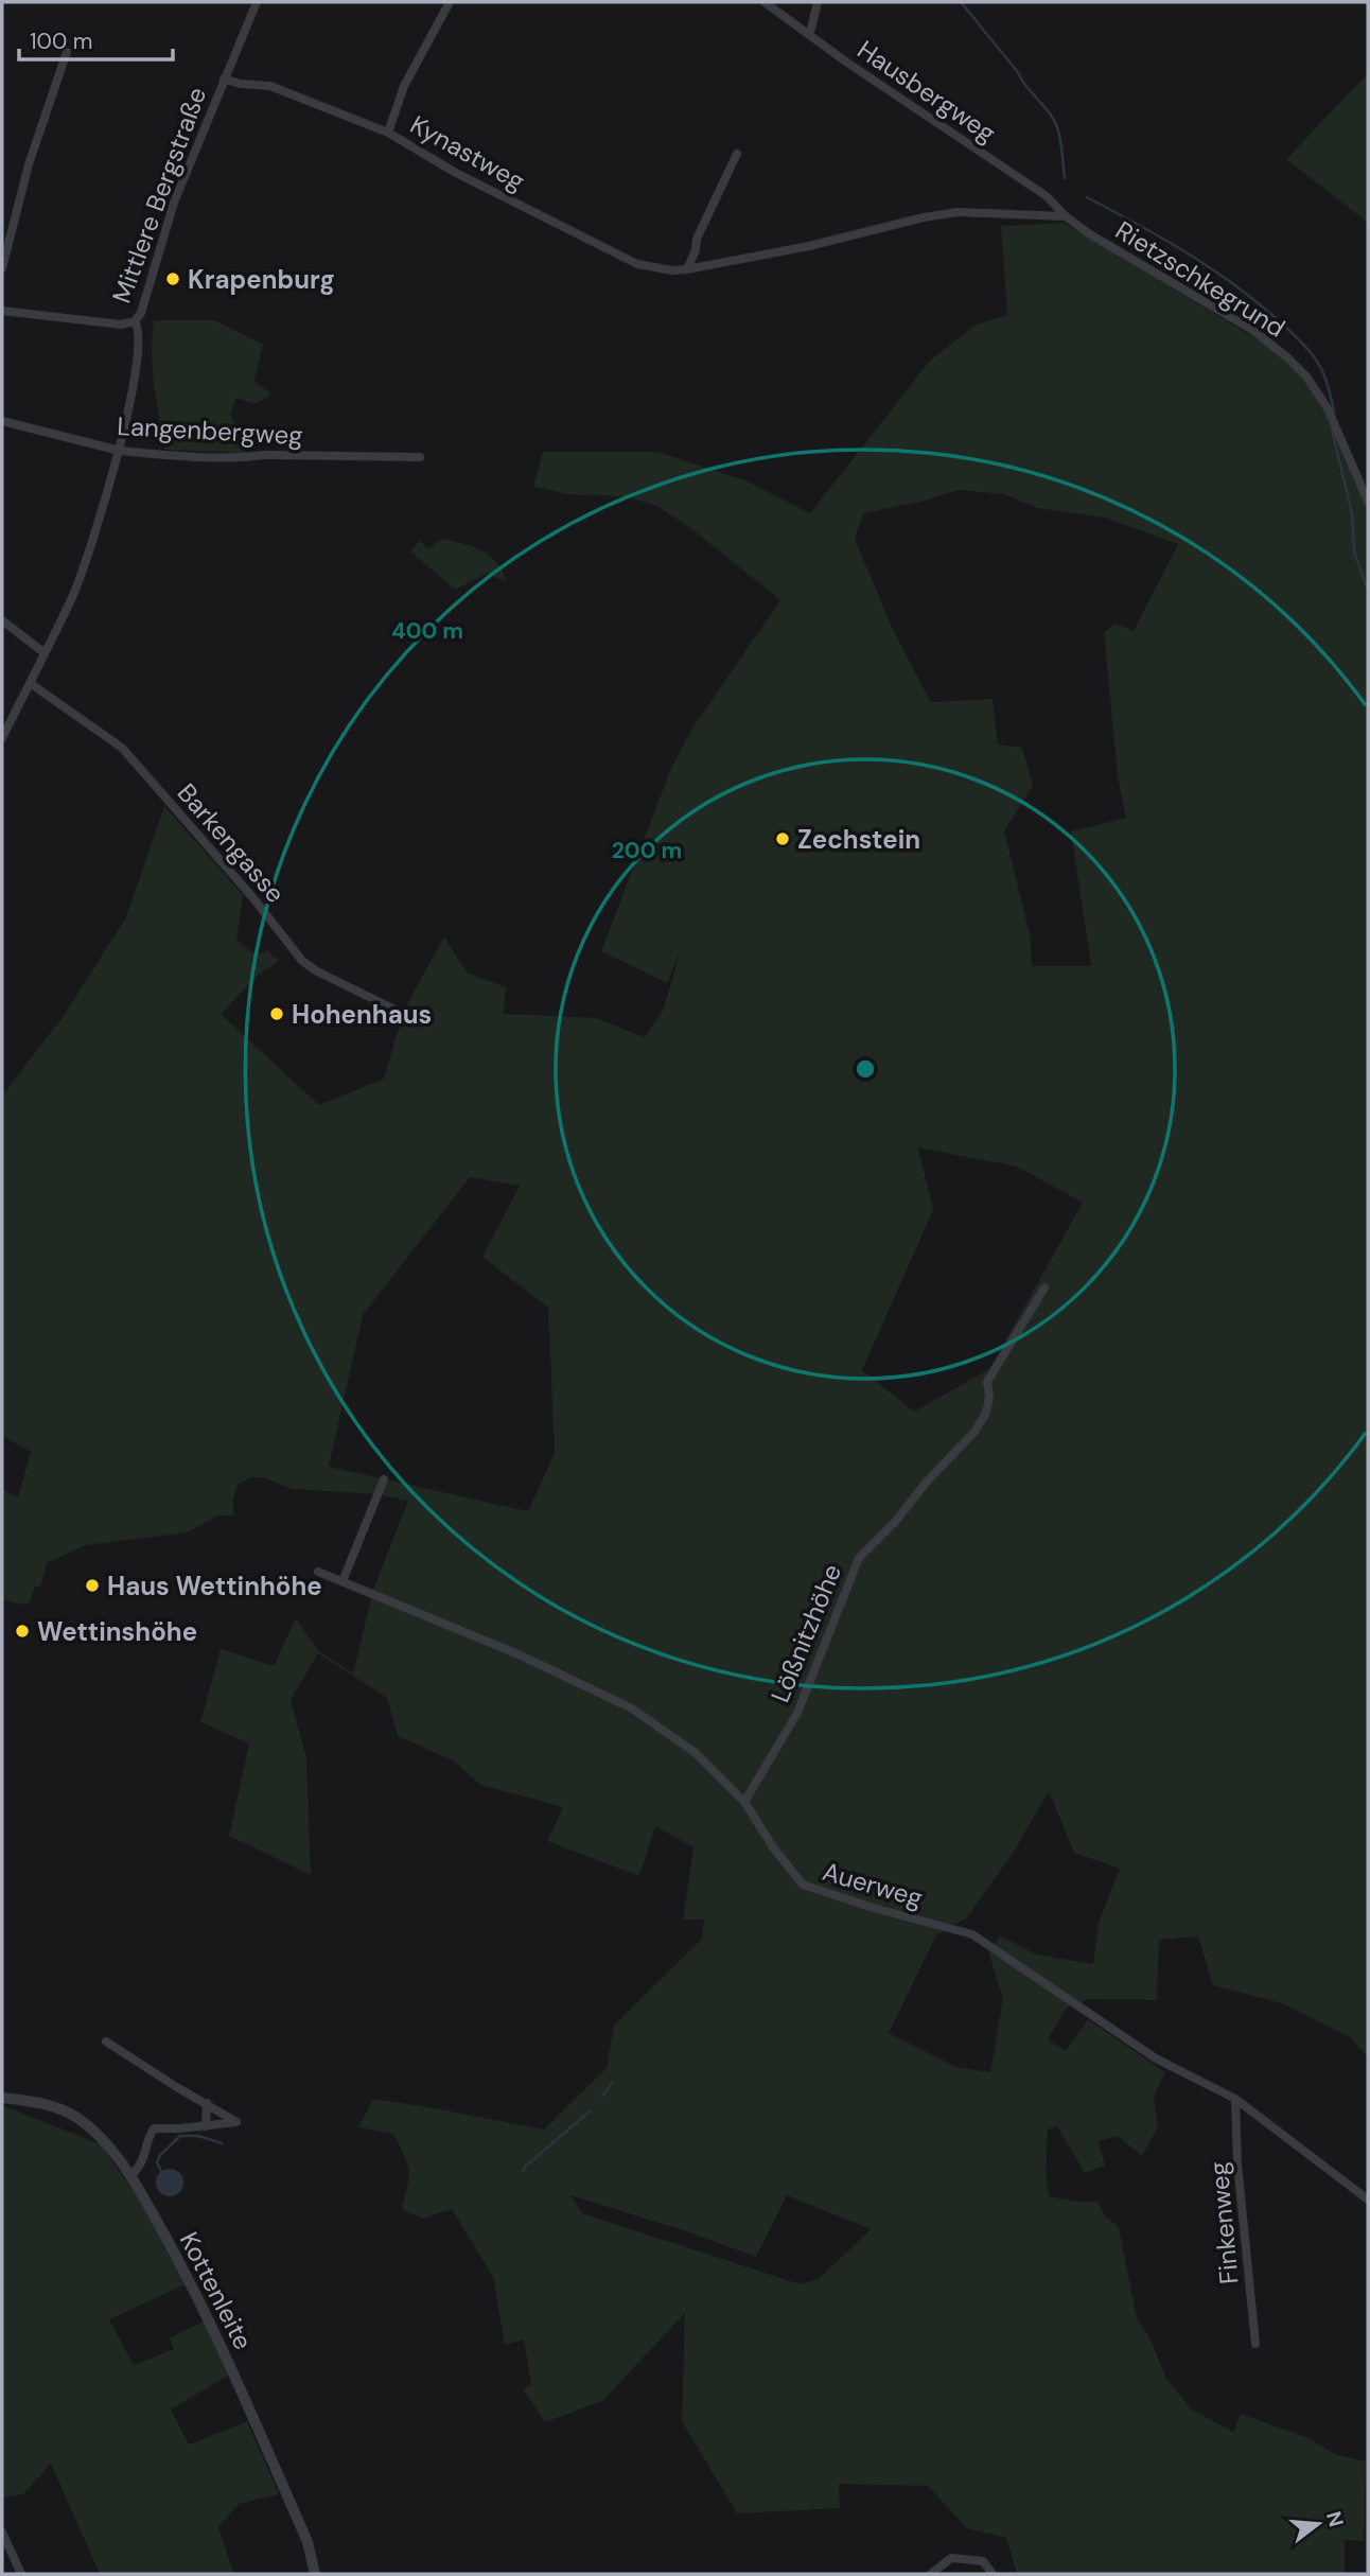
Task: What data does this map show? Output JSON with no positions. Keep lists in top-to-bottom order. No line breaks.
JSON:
{"streets":{"street":["Hausbergweg","Kynastweg","Mittlere Bergstraße","Rietzschkegrund","Langenbergweg","Barkengasse","Lößnitzhöhe","Auerweg","Finkenweg","Kottenleite"]},"crossings":[["Hausbergweg","Kynastweg"],["Hausbergweg","Rietzschkegrund"],["Kynastweg","Mittlere Bergstraße"],["Kynastweg","Rietzschkegrund"],["Mittlere Bergstraße","Langenbergweg"],["Mittlere Bergstraße","Barkengasse"],["Lößnitzhöhe","Auerweg"],["Auerweg","Finkenweg"]],"places":["Krapenburg","Zechstein","Hohenhaus","Haus Wettinhöhe","Wettinshöhe"],"scale_bar":"100 m","north":"right","rings":["400 m","200 m"]}
